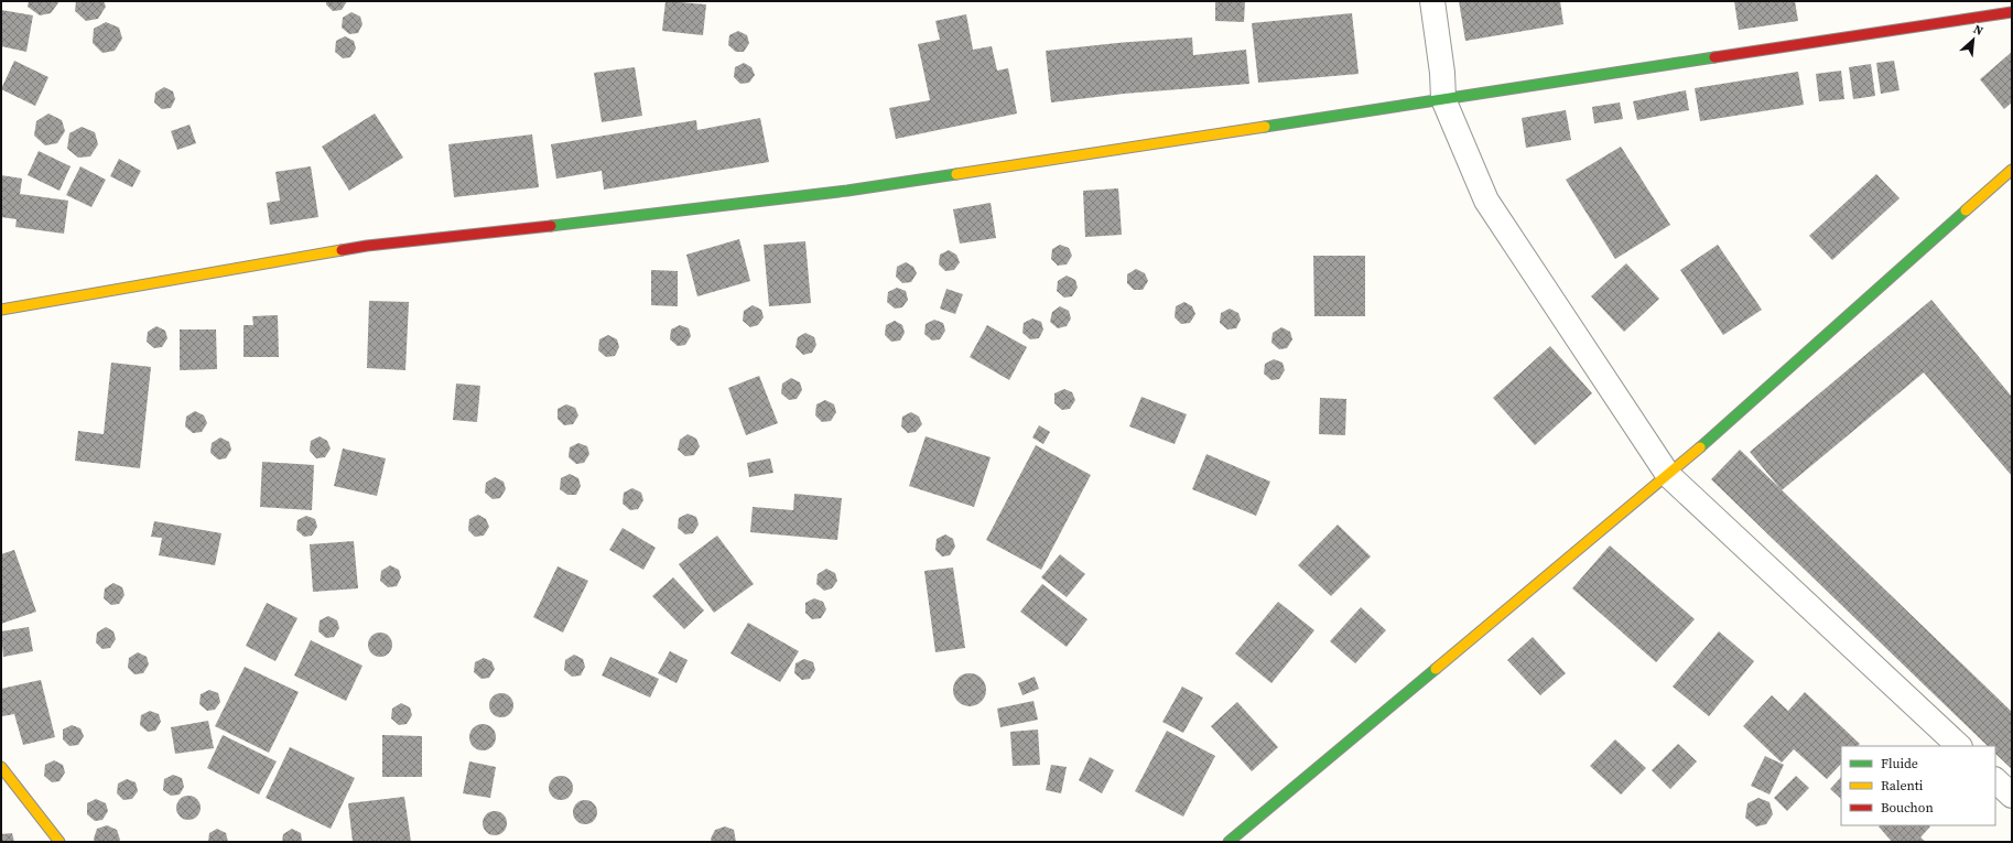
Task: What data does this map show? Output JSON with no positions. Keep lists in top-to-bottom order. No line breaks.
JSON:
{"legend":["Fluide","Ralenti","Bouchon"],"north":"top right"}
